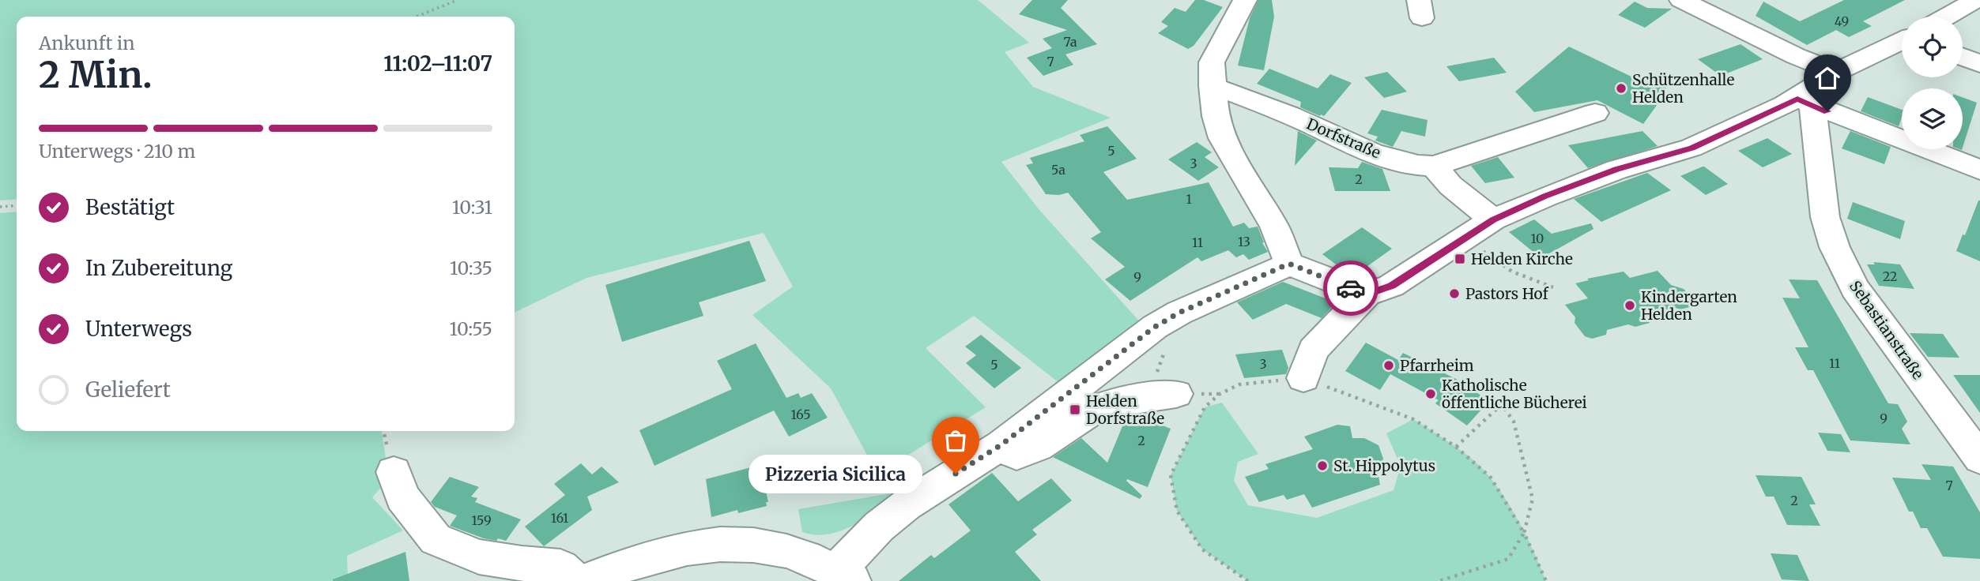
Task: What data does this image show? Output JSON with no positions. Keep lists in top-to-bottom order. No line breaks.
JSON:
{"streets":{"street":["Dorfstraße","Sebastianstraße"]},"places":{"other":["Schützenhalle Helden","Pastors Hof","Kindergarten Helden","Pfarrheim","Katholische öffentliche Bücherei","St. Hippolytus","Pizzeria Sicilica"],"transit":["Helden Kirche","Helden Dorfstraße"]},"house_numbers":["49","7a","7","5","3","5a","2","1","10","13","11","22","9","11","3","5","165","9","2","7","2","161","159"],"page":{"heading":["2 Min.","Ankunft in","11:02–11:07"],"bar":"Unterwegs · 210 m","list":[["Bestätigt","10:31"],["In Zubereitung","10:35"],["Unterwegs","10:55"],"Geliefert"],"bubble":"Pizzeria Sicilica"}}
